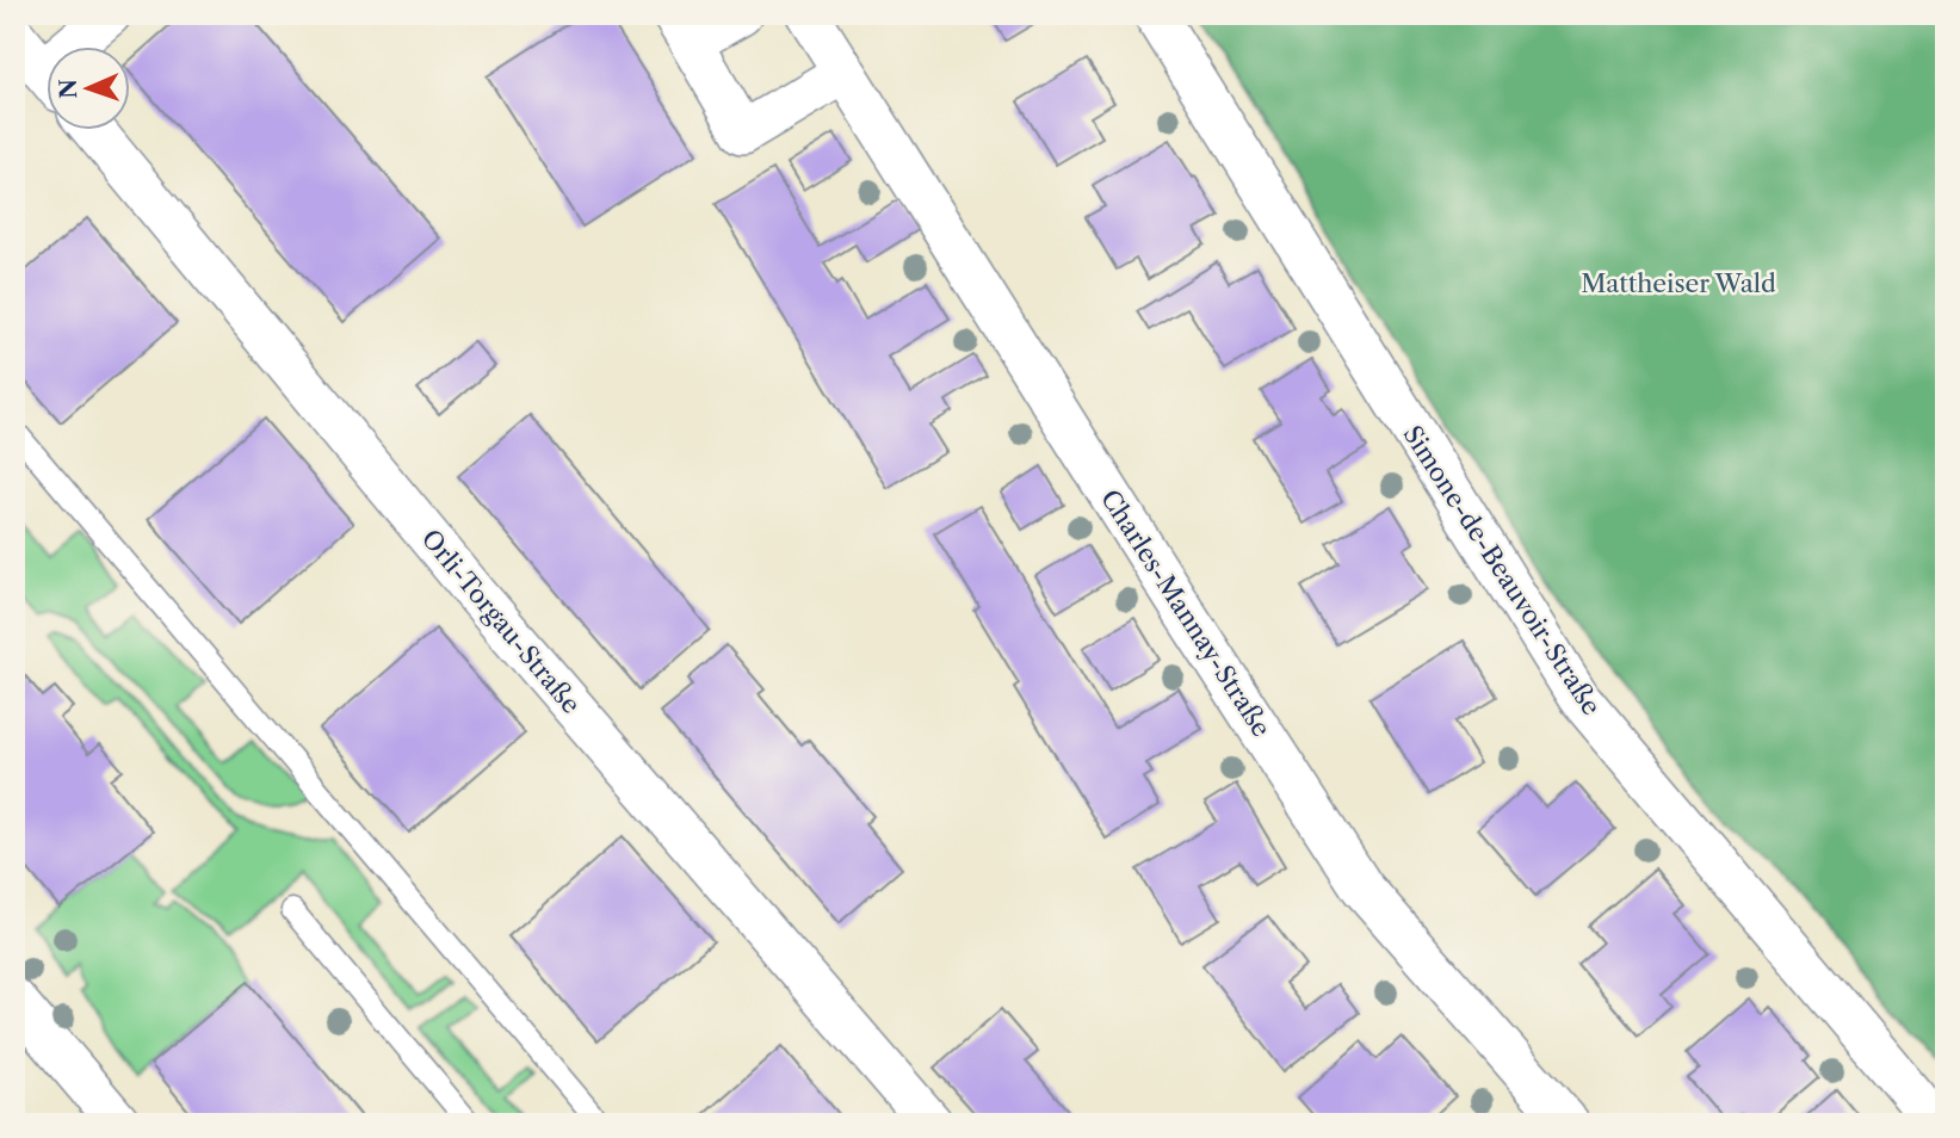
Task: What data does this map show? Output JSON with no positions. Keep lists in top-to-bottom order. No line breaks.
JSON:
{"streets":{"street":["Simone-de-Beauvoir-Straße","Charles-Mannay-Straße","Orli-Torgau-Straße"]},"parks":["Mattheiser Wald"],"north":"left"}
